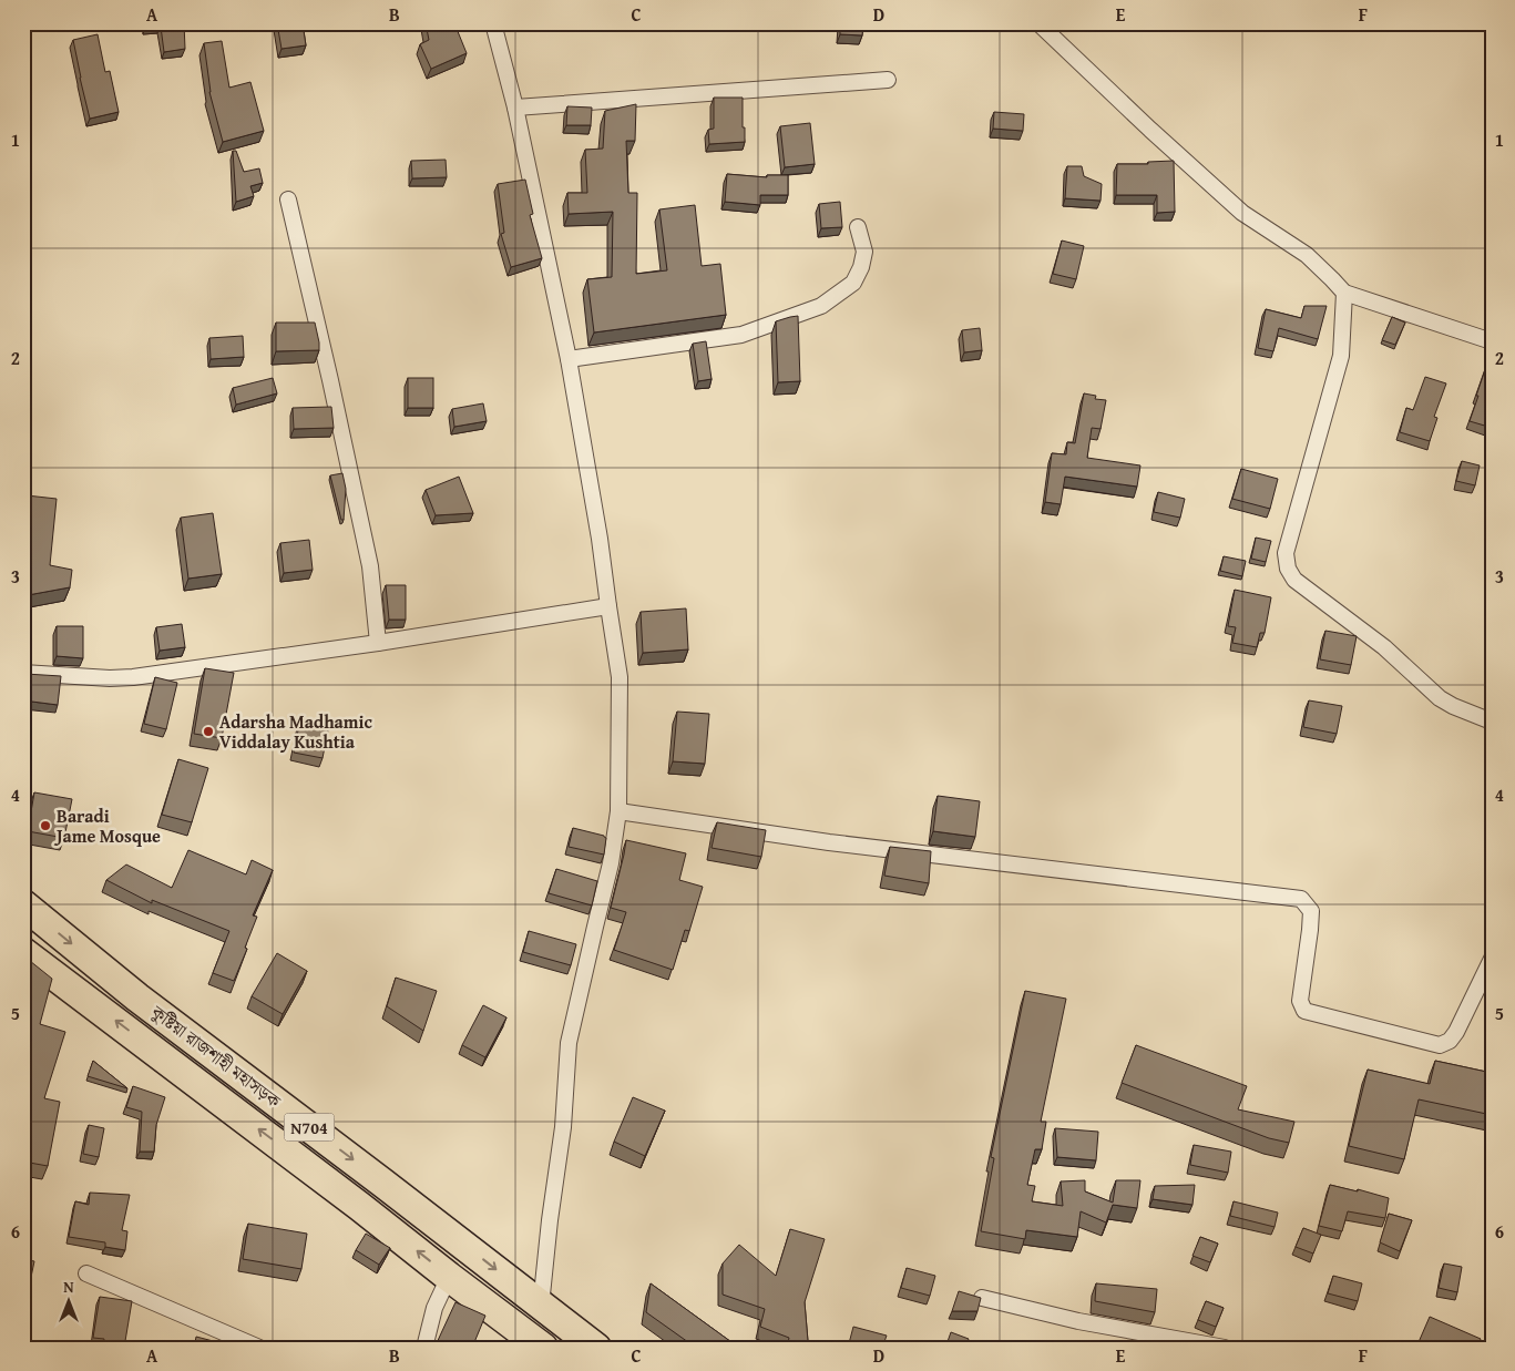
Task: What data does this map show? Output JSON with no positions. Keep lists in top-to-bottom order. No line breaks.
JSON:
{"streets":{"highway":["কুষ্টিয়া রাজশাহী মহাসড়ক","N704"]},"places":["Adarsha Madhamic Viddalay Kushtia","Baradi Jame Mosque"],"north":"top","grid":{"columns":["A","B","C","D","E","F"],"rows":["1","2","3","4","5","6"]}}
